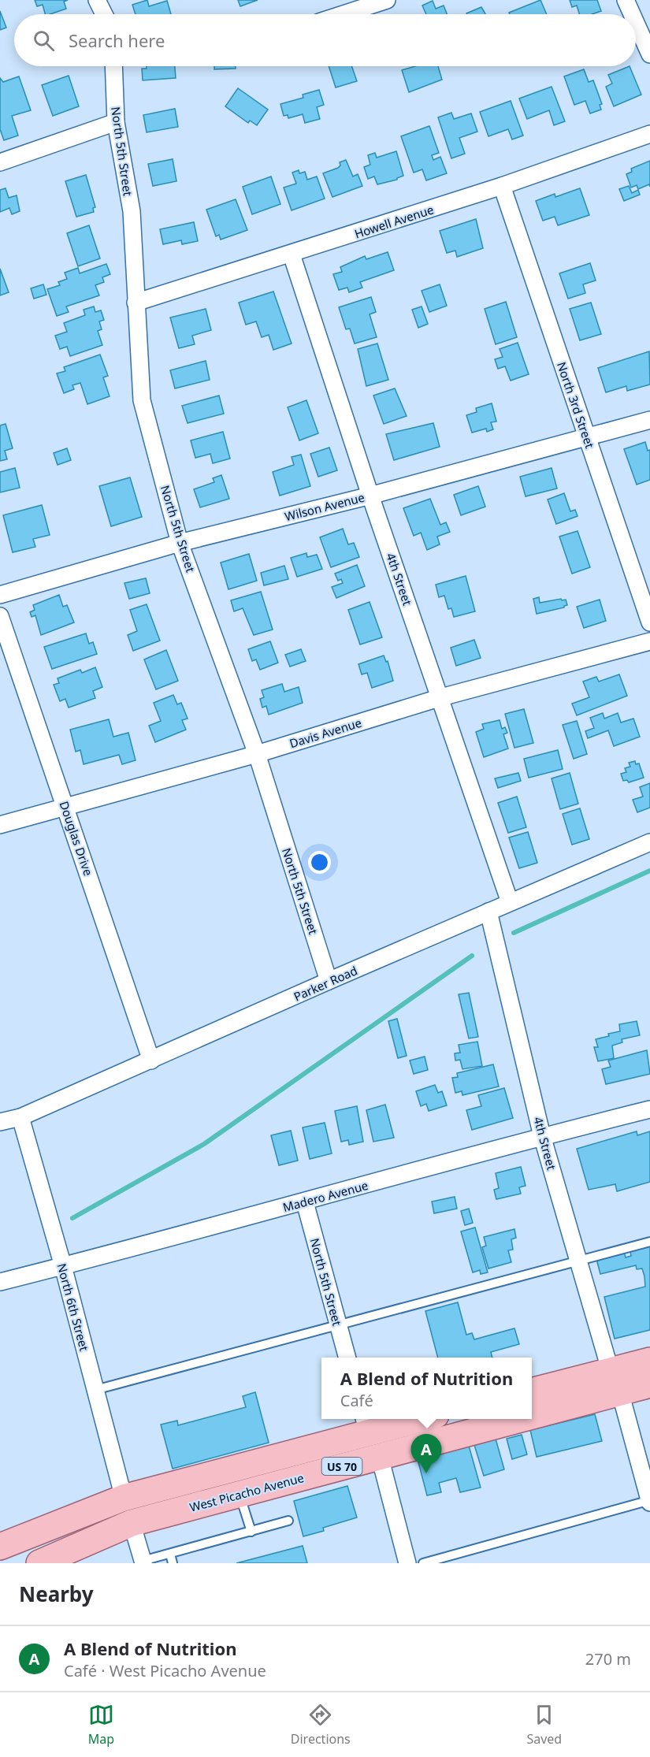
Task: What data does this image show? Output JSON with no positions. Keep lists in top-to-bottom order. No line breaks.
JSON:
{"streets":{"main road":["US 70","West Picacho Avenue"],"street":["North 5th Street","Howell Avenue","North 3rd Street","Wilson Avenue","4th Street","Davis Avenue","Douglas Drive","Parker Road","Madero Avenue","North 6th Street"]},"crossings":[["North 5th Street","Howell Avenue"],["North 5th Street","Wilson Avenue"],["North 5th Street","Davis Avenue"],["North 5th Street","Parker Road"],["North 5th Street","Madero Avenue"],["Howell Avenue","North 3rd Street"],["Howell Avenue","4th Street"],["North 3rd Street","Wilson Avenue"],["Wilson Avenue","4th Street"],["4th Street","Davis Avenue"],["4th Street","Parker Road"],["4th Street","Madero Avenue"],["4th Street","West Picacho Avenue"],["Davis Avenue","Douglas Drive"],["Douglas Drive","Parker Road"],["Parker Road","North 6th Street"],["Madero Avenue","North 6th Street"],["North 6th Street","US 70"]],"page":{"search":"Search here","popup":["A Blend of Nutrition","Café"],"pins":"A","heading":"Nearby","list":[{"mark":"A","name":"A Blend of Nutrition","note":"Café · West Picacho Avenue","value":"270 m"}],"nav":["Map","Directions","Saved"]}}
